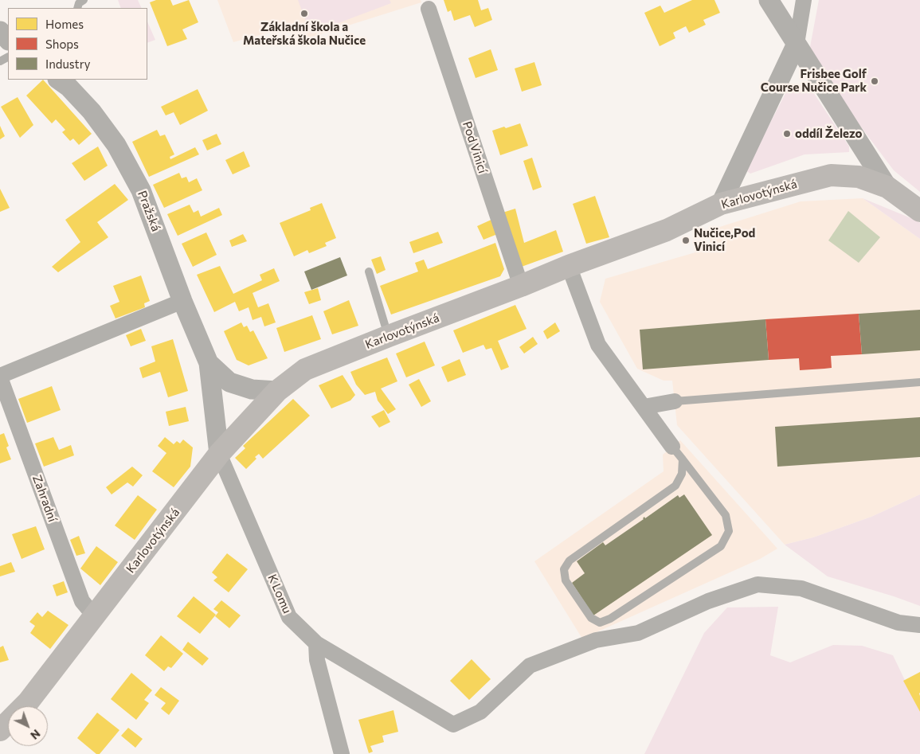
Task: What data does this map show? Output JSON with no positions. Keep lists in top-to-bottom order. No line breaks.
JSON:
{"streets":{"main road":["Karlovotýnská"],"street":["Pod Vinicí","Pražská","Zahradní","K Lomu"]},"crossings":[["Pod Vinicí","Karlovotýnská"],["Karlovotýnská","Pražská"],["Karlovotýnská","Zahradní"],["Karlovotýnská","K Lomu"],["Pražská","Zahradní"],["Pražská","K Lomu"]],"places":["Základní škola a Mateřská škola Nučice","Frisbee Golf Course Nučice Park","oddíl Železo","Nučice,Pod Vinicí"],"legend":["Homes","Shops","Industry"],"north":"bottom right"}
